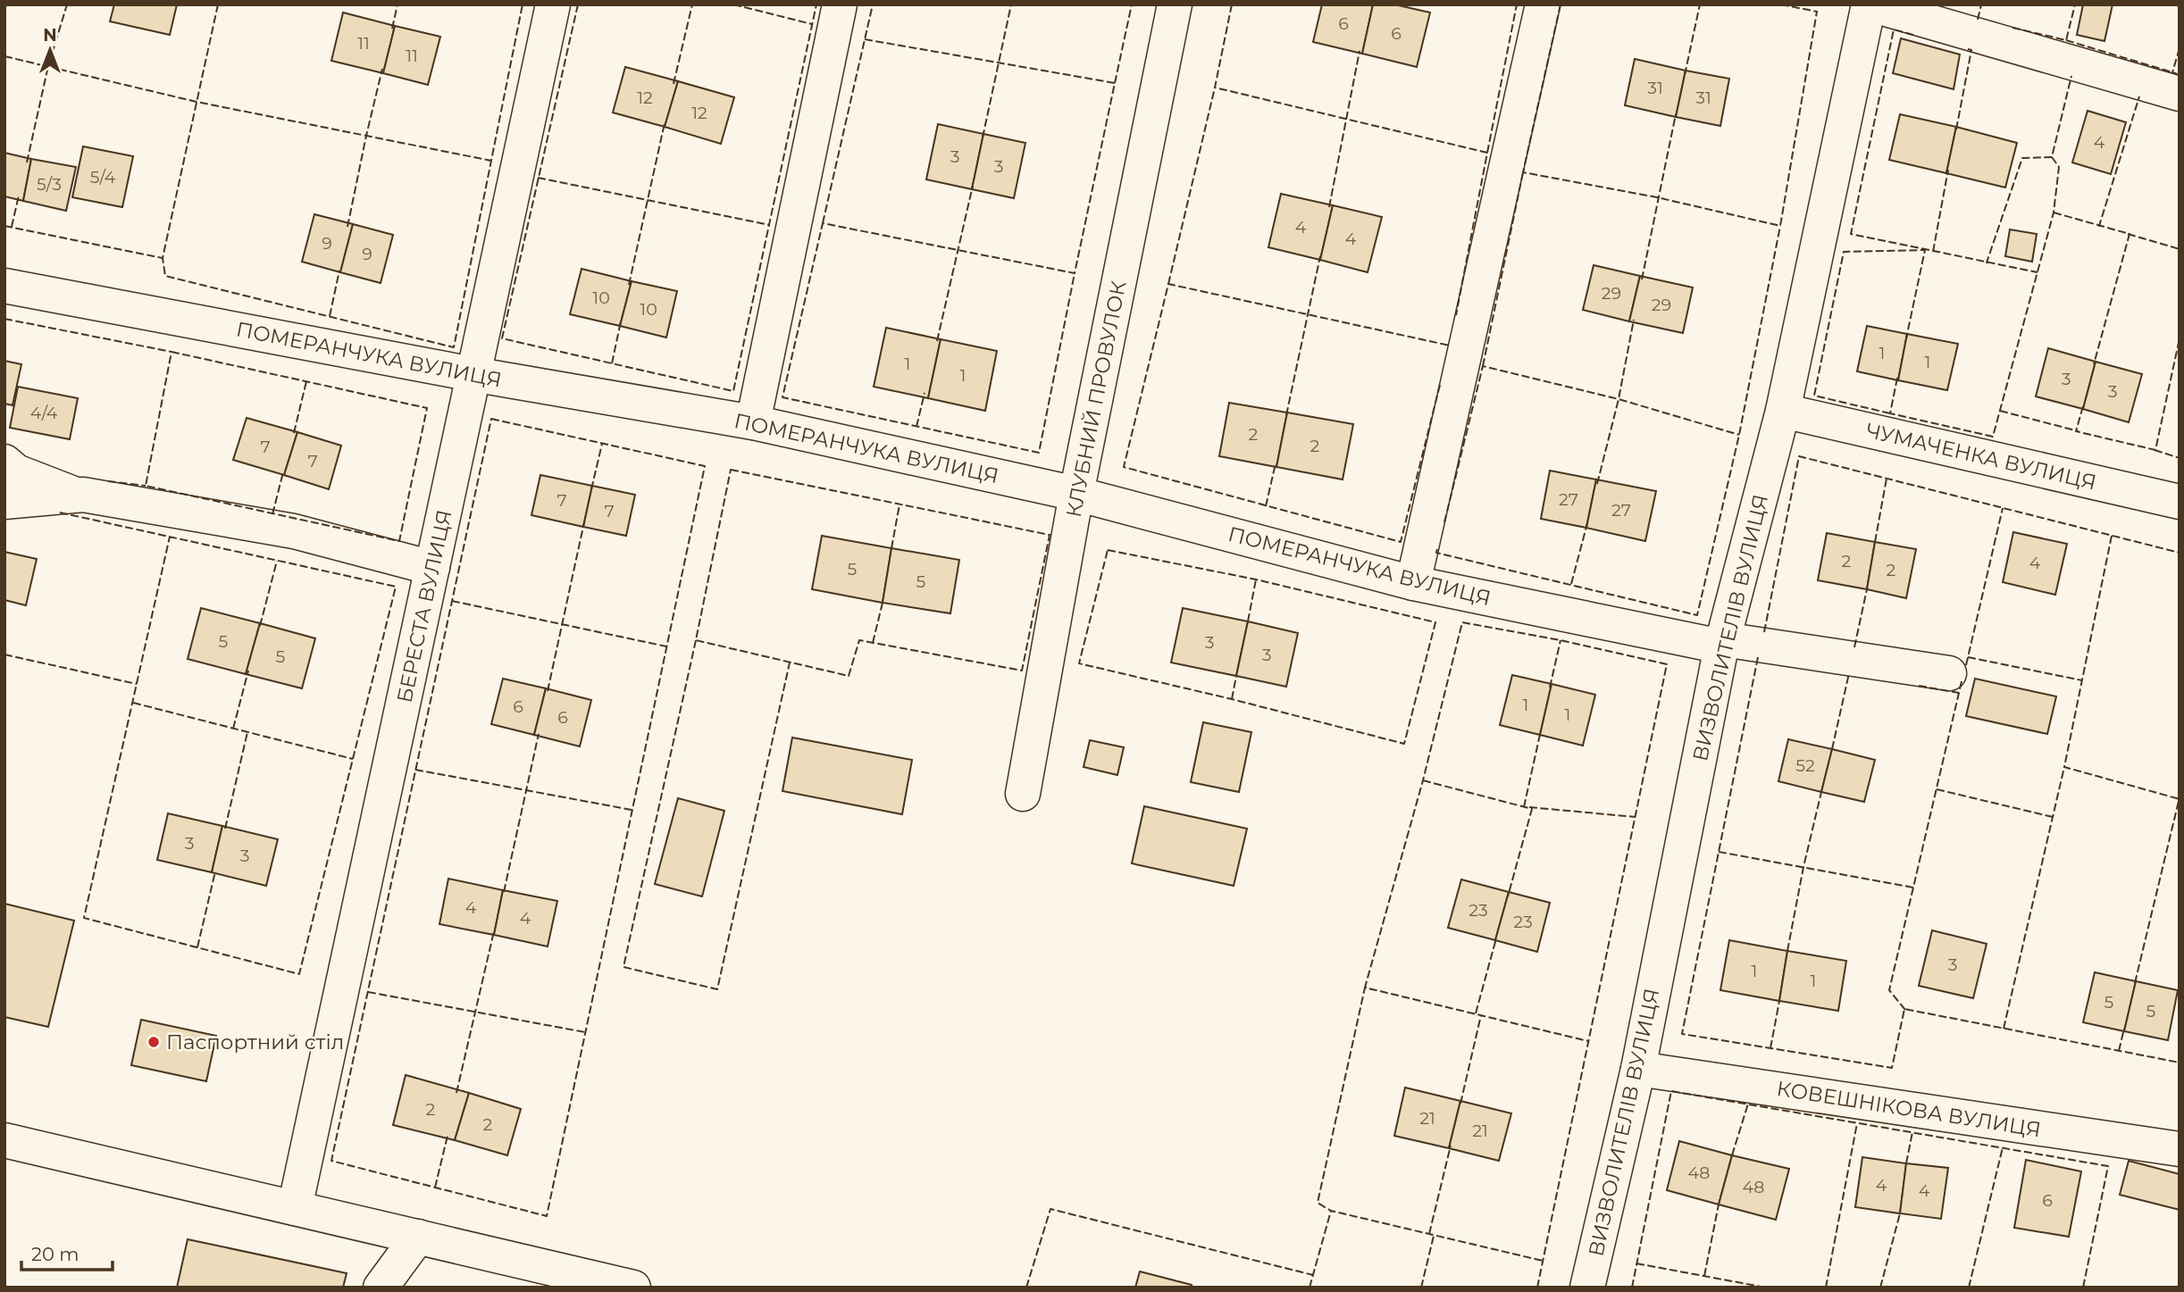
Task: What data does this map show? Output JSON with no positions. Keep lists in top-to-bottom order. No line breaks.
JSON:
{"streets":{"street":["ПОМЕРАНЧУКА ВУЛИЦЯ","КЛУБНИЙ ПРОВУЛОК","ЧУМАЧЕНКА ВУЛИЦЯ","БЕРЕСТА ВУЛИЦЯ","ВИЗВОЛИТЕЛІВ ВУЛИЦЯ","КОВЕШНІКОВА ВУЛИЦЯ"]},"crossings":[["ПОМЕРАНЧУКА ВУЛИЦЯ","КЛУБНИЙ ПРОВУЛОК"],["ПОМЕРАНЧУКА ВУЛИЦЯ","БЕРЕСТА ВУЛИЦЯ"],["ПОМЕРАНЧУКА ВУЛИЦЯ","ВИЗВОЛИТЕЛІВ ВУЛИЦЯ"],["ЧУМАЧЕНКА ВУЛИЦЯ","ВИЗВОЛИТЕЛІВ ВУЛИЦЯ"],["ВИЗВОЛИТЕЛІВ ВУЛИЦЯ","КОВЕШНІКОВА ВУЛИЦЯ"]],"places":["Паспортний стіл"],"house_numbers":["6","6","11","11","31","12","31","12","4","3","3","5/4","5/3","4","4","9","9","29","10","29","10","1","1","1","1","3","3","4/4","2","2","7","7","27","7","27","7","2","4","5","2","5","5","3","3","5","1","6","1","6","52","3","3","4","23","4","23","3","1","1","5","5","2","21","2","21","48","4","48","4","6"],"scale_bar":"20 m","north":"top"}
